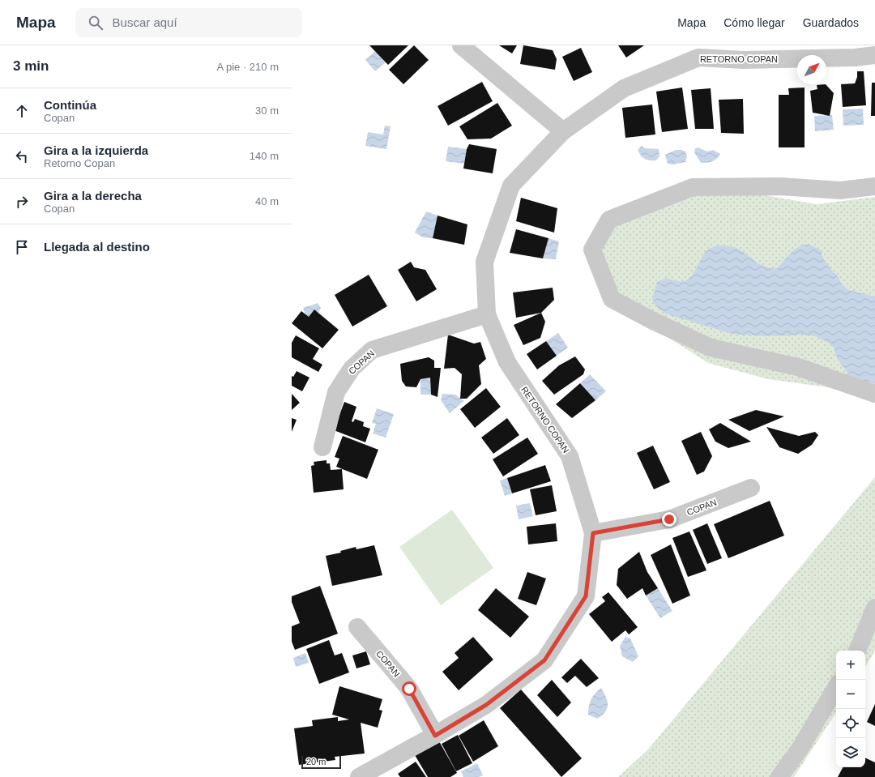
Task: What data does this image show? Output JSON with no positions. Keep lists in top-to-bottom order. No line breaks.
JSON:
{"streets":{"street":["RETORNO COPAN","COPAN"]},"crossings":[["RETORNO COPAN","COPAN"]],"scale_bar":"20 m","north":"top right","page":{"header":"Mapa","search":"Buscar aquí","nav":["Mapa","Cómo llegar","Guardados"],"heading":["3 min","A pie · 210 m"],"list":[["Continúa","Copan","30 m"],["Gira a la izquierda","Retorno Copan","140 m"],["Gira a la derecha","Copan","40 m"],"Llegada al destino"],"map_buttons":["+","−"],"scale":"20 m"}}
